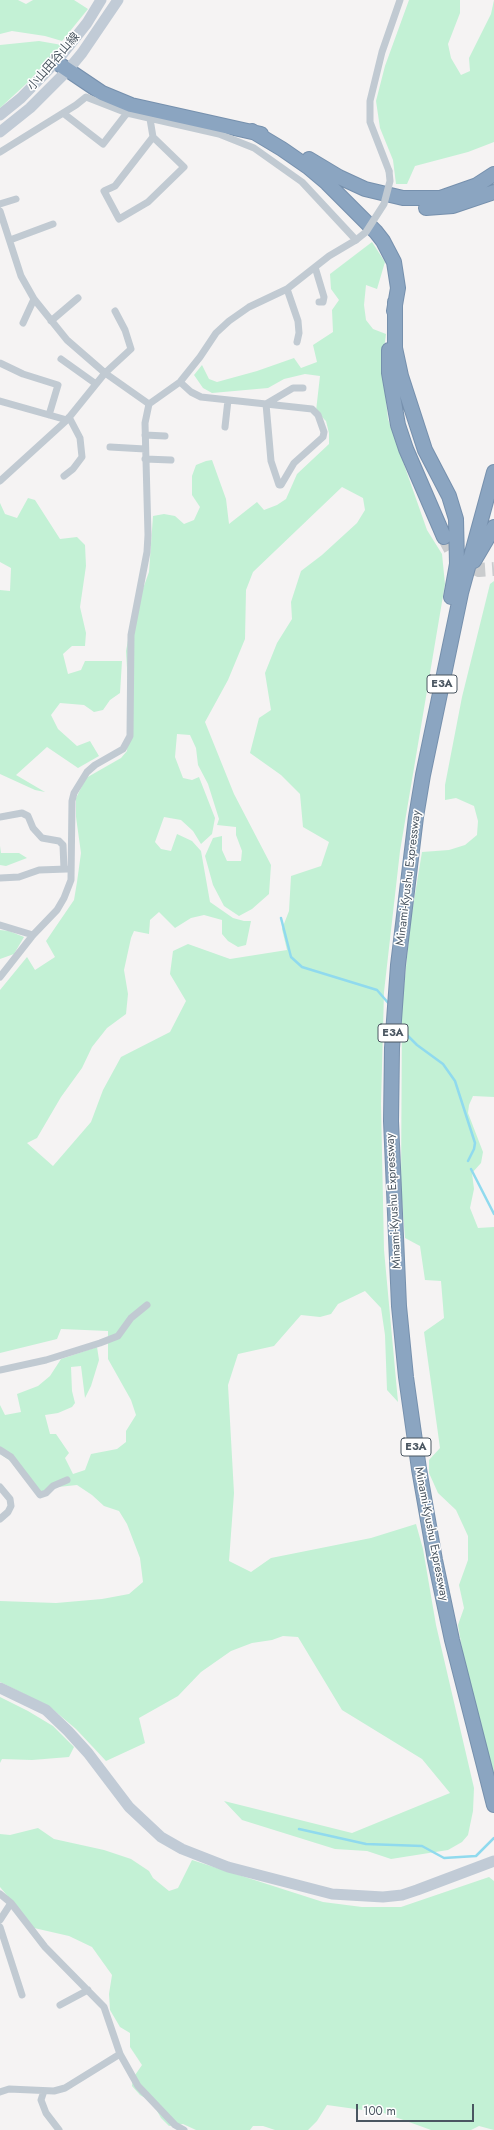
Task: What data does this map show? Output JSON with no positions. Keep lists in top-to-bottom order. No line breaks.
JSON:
{"streets":{"highway":["E3A","Minami-Kyushu Expressway"],"street":["小山田谷山線"]},"scale_bar":"100 m"}
